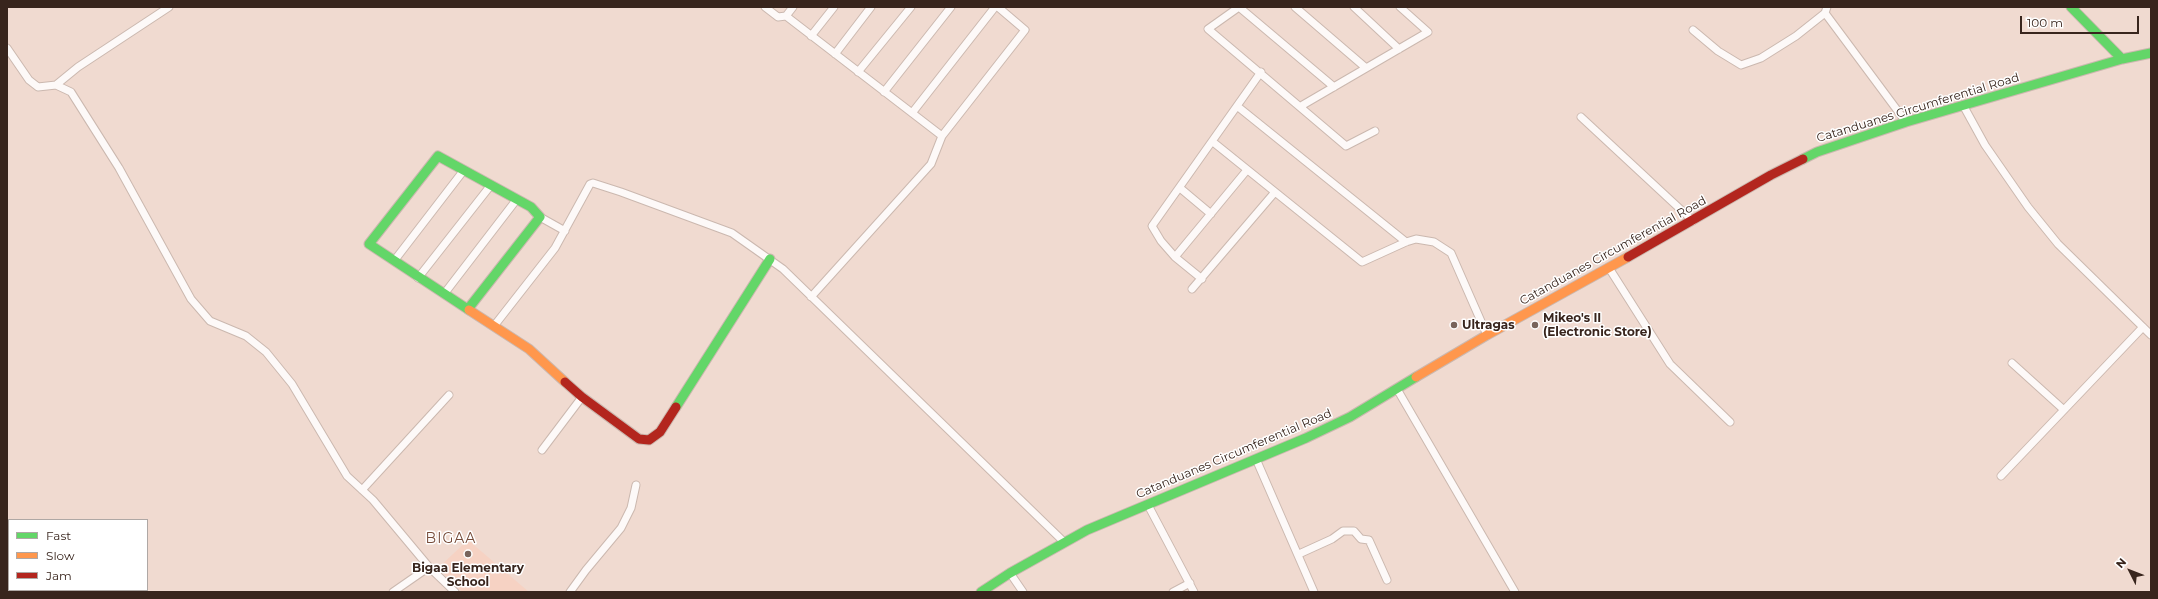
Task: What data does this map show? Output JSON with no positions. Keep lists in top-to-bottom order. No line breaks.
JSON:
{"streets":{"main road":["Catanduanes Circumferential Road"]},"districts":["BIGAA"],"places":["Ultragas","Mikeo's II (Electronic Store)","Bigaa Elementary School"],"legend":["Fast","Slow","Jam"],"scale_bar":"100 m","north":"top left"}
